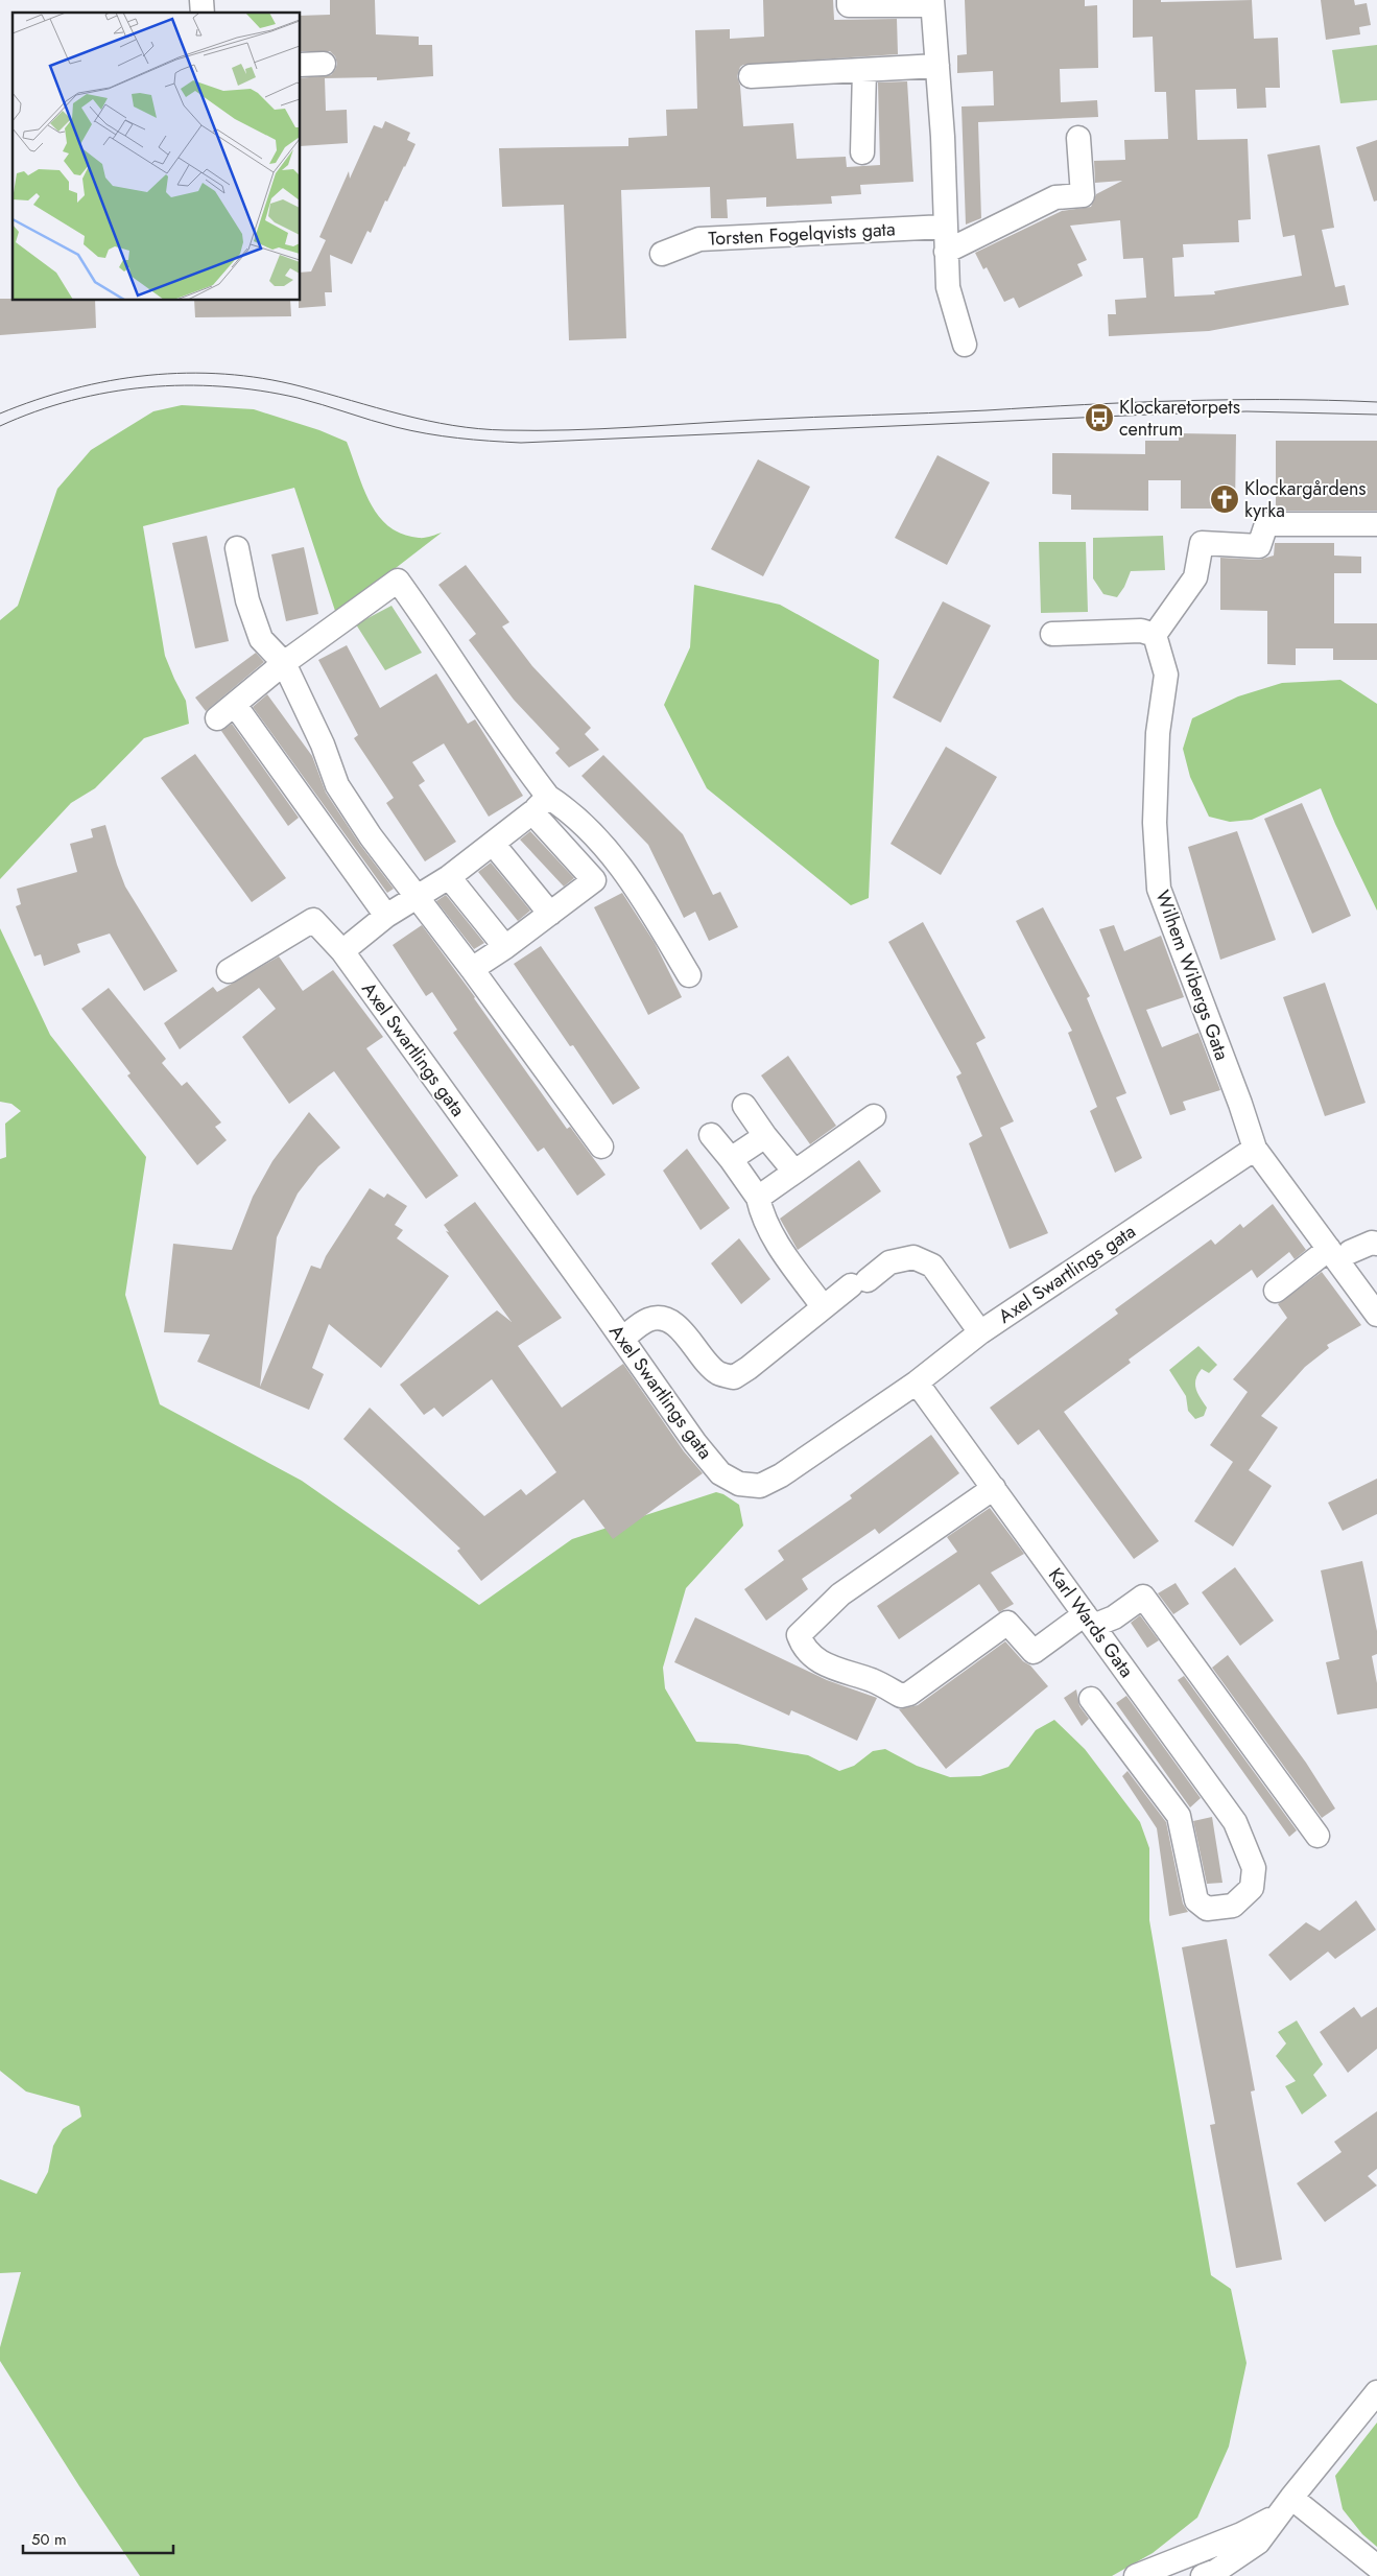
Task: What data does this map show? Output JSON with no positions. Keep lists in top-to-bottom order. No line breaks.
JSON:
{"streets":{"street":["Torsten Fogelqvists gata","Wilhem Wibergs Gata","Axel Swartlings gata","Karl Wards Gata"]},"crossings":[["Wilhem Wibergs Gata","Axel Swartlings gata"],["Axel Swartlings gata","Karl Wards Gata"]],"places":{"bus stop":["Klockaretorpets centrum"],"church":["Klockargårdens kyrka"]},"scale_bar":"50 m"}
